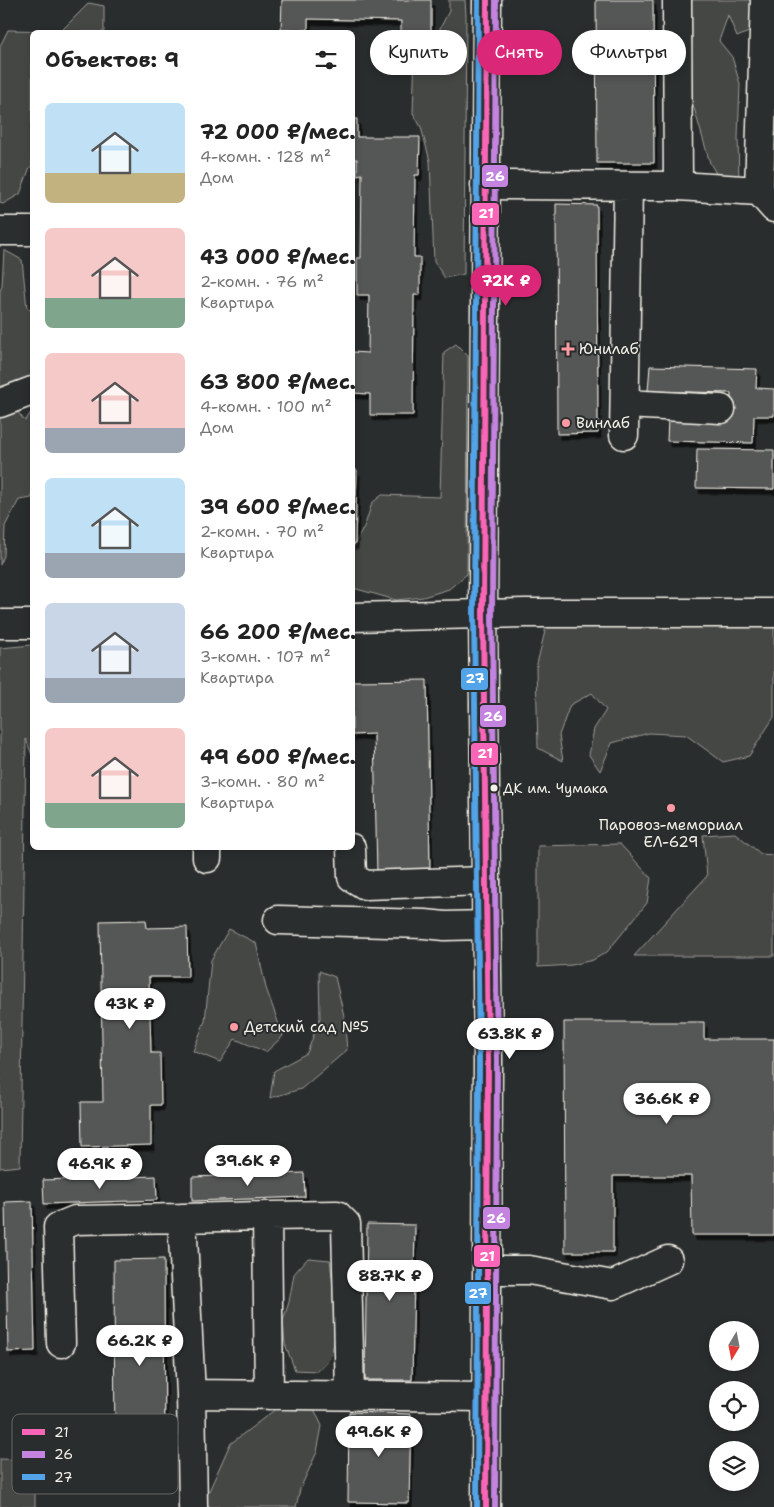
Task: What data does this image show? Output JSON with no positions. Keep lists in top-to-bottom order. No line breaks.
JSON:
{"places":{"health":["Юнилаб"],"other":["Винлаб","ДК им. Чумака","Паровоз-мемориал ЕЛ-629","Детский сад №5"]},"lines":["transit line 21","transit line 26","transit line 27"],"legend":["21","26","27"],"north":"bottom","page":{"chip":["Купить","Снять","Фильтры"],"heading":"Объектов: 9","list":[{"name":"72 000 ₽/мес.","note":"4-комн. · 128 m² · Дом"},{"name":"43 000 ₽/мес.","note":"2-комн. · 76 m² · Квартира"},{"name":"63 800 ₽/мес.","note":"4-комн. · 100 m² · Дом"},{"name":"39 600 ₽/мес.","note":"2-комн. · 70 m² · Квартира"},{"name":"66 200 ₽/мес.","note":"3-комн. · 107 m² · Квартира"},{"name":"49 600 ₽/мес.","note":"3-комн. · 80 m² · Квартира"}],"price":["72K ₽","43K ₽","63.8K ₽","36.6K ₽","39.6K ₽","46.9K ₽","88.7K ₽","66.2K ₽","49.6K ₽"]}}
